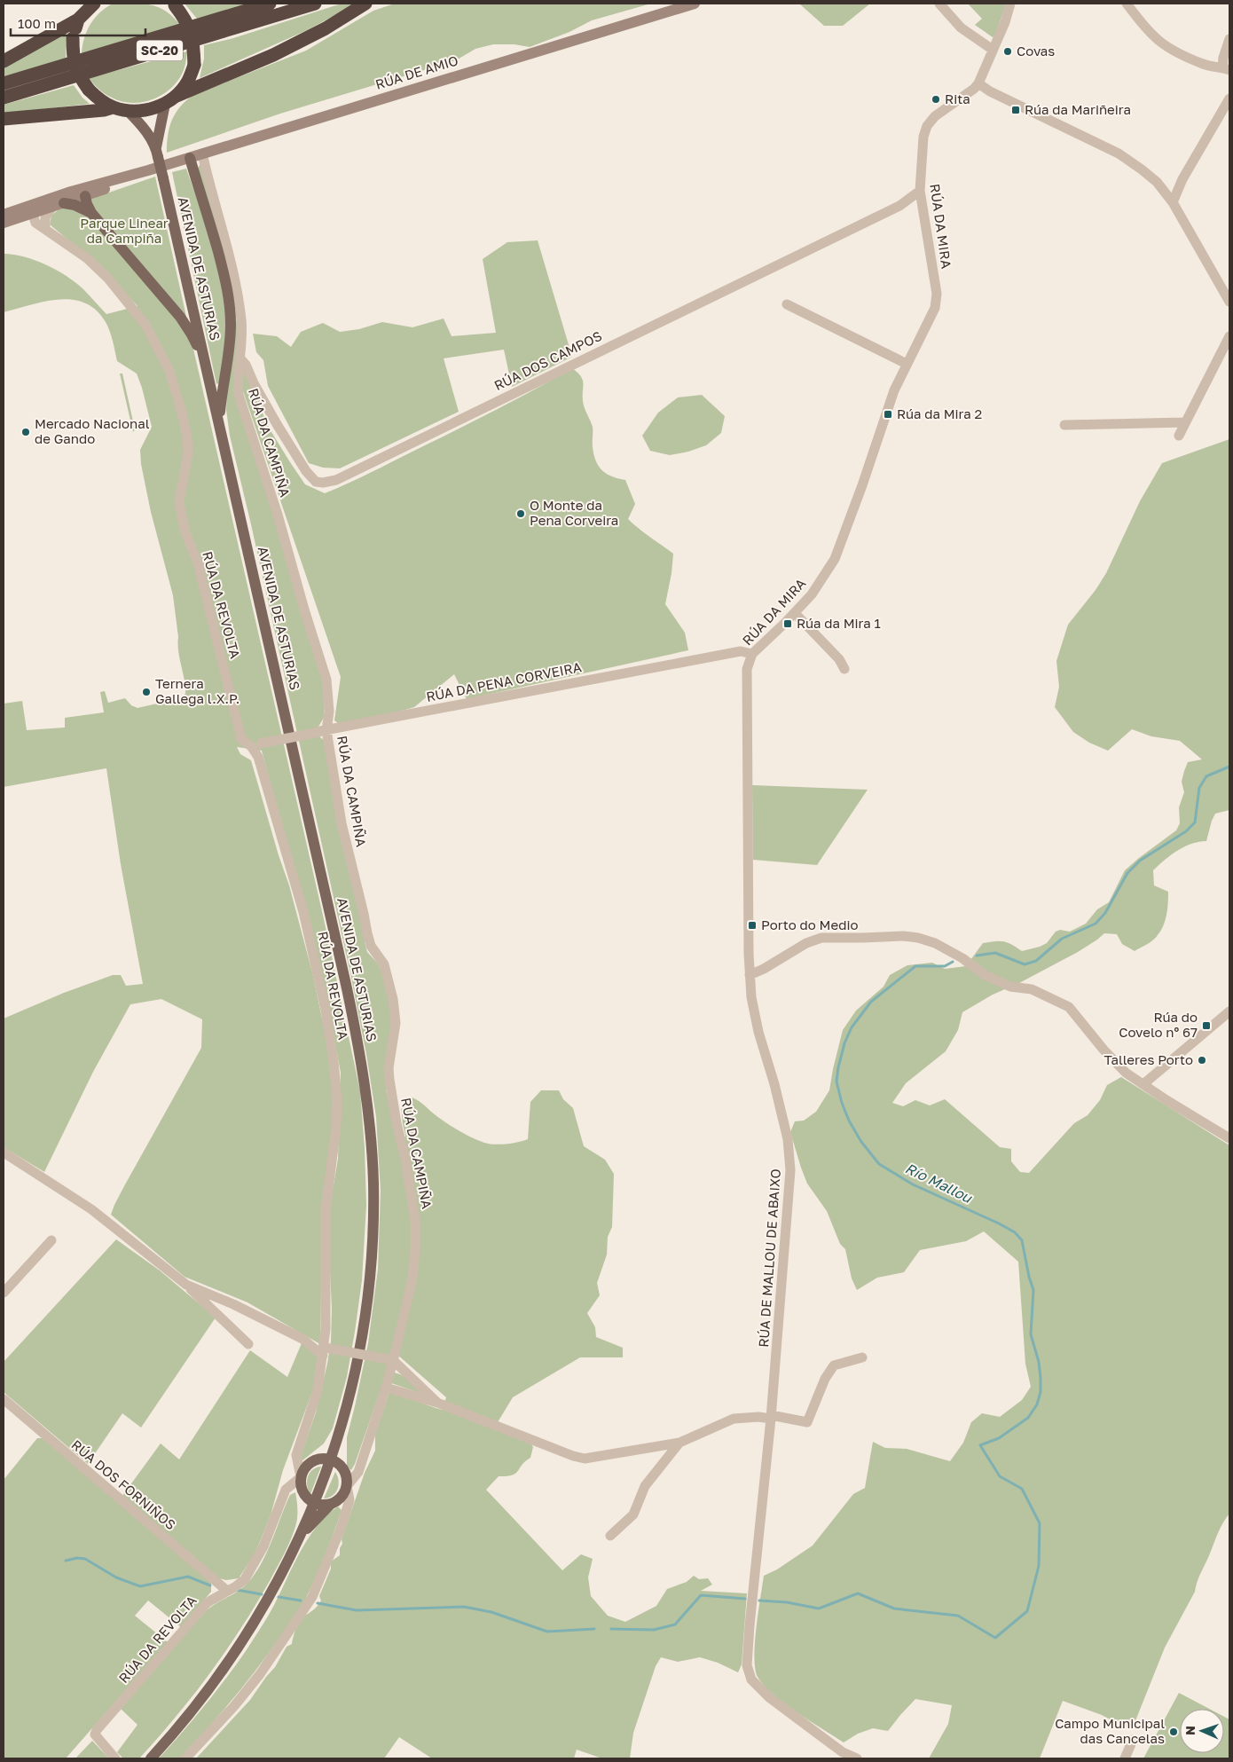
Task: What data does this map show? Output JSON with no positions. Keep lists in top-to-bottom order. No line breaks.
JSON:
{"streets":{"highway":["SC-20"],"main road":["AVENIDA DE ASTURIAS"],"street":["RÚA DE AMIO","RÚA DA MIRA","RÚA DOS CAMPOS","RÚA DA CAMPIÑA","RÚA DA REVOLTA","RÚA DA PENA CORVEIRA","RÚA DE MALLOU DE ABAIXO","RÚA DOS FORNIÑOS"]},"crossings":[["RÚA DE AMIO","RÚA DA CAMPIÑA"],["RÚA DE AMIO","RÚA DA REVOLTA"],["RÚA DA MIRA","RÚA DOS CAMPOS"],["RÚA DA MIRA","RÚA DA PENA CORVEIRA"],["RÚA DA MIRA","RÚA DE MALLOU DE ABAIXO"],["RÚA DOS CAMPOS","RÚA DA CAMPIÑA"],["RÚA DA CAMPIÑA","RÚA DA PENA CORVEIRA"],["RÚA DA REVOLTA","RÚA DA PENA CORVEIRA"],["RÚA DA REVOLTA","RÚA DOS FORNIÑOS"]],"water":["Río Mallou"],"parks":["Parque Linear da Campiña"],"places":{"other":["Covas","Rita","Mercado Nacional de Gando","O Monte da Pena Corveira","Ternera Gallega l.X.P.","Talleres Porto","Campo Municipal das Cancelas"],"transit":["Rúa da Mariñeira","Rúa da Mira 2","Rúa da Mira 1","Porto do Medio","Rúa do Covelo nº 67"]},"scale_bar":"100 m","north":"left"}
